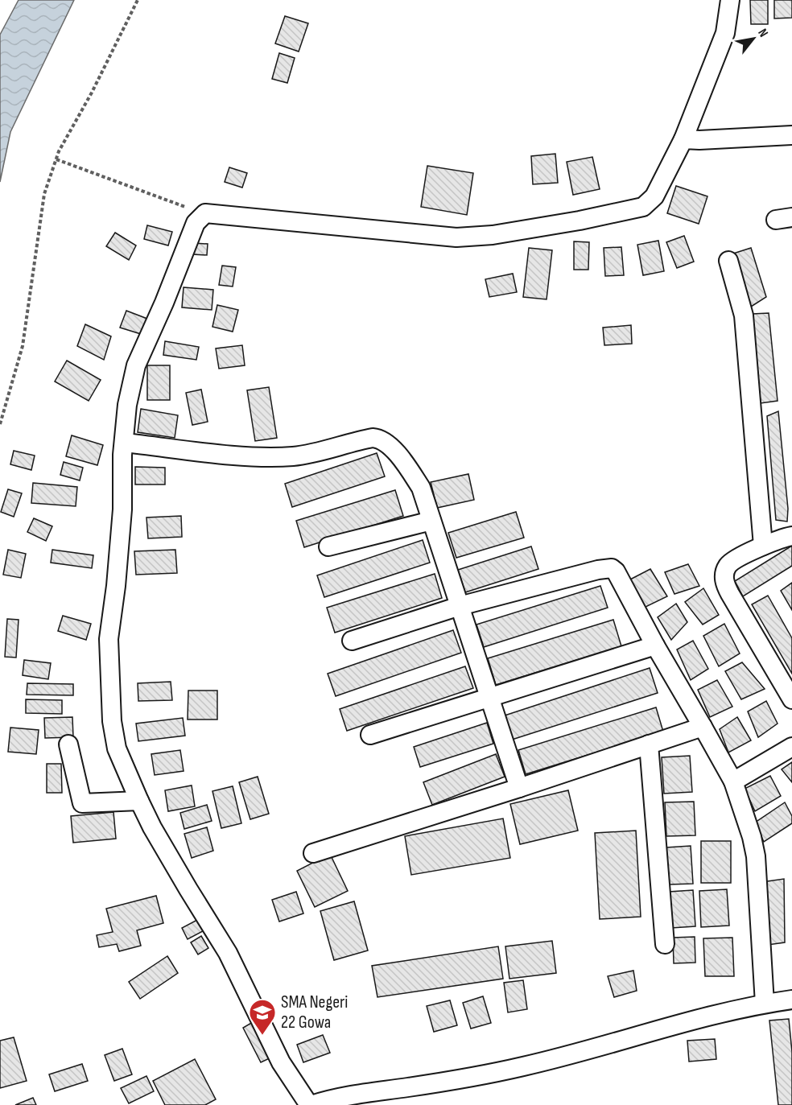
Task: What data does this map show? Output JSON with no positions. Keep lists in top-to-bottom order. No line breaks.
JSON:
{"places":{"school or university":["SMA Negeri 22 Gowa"]},"north":"top right"}
